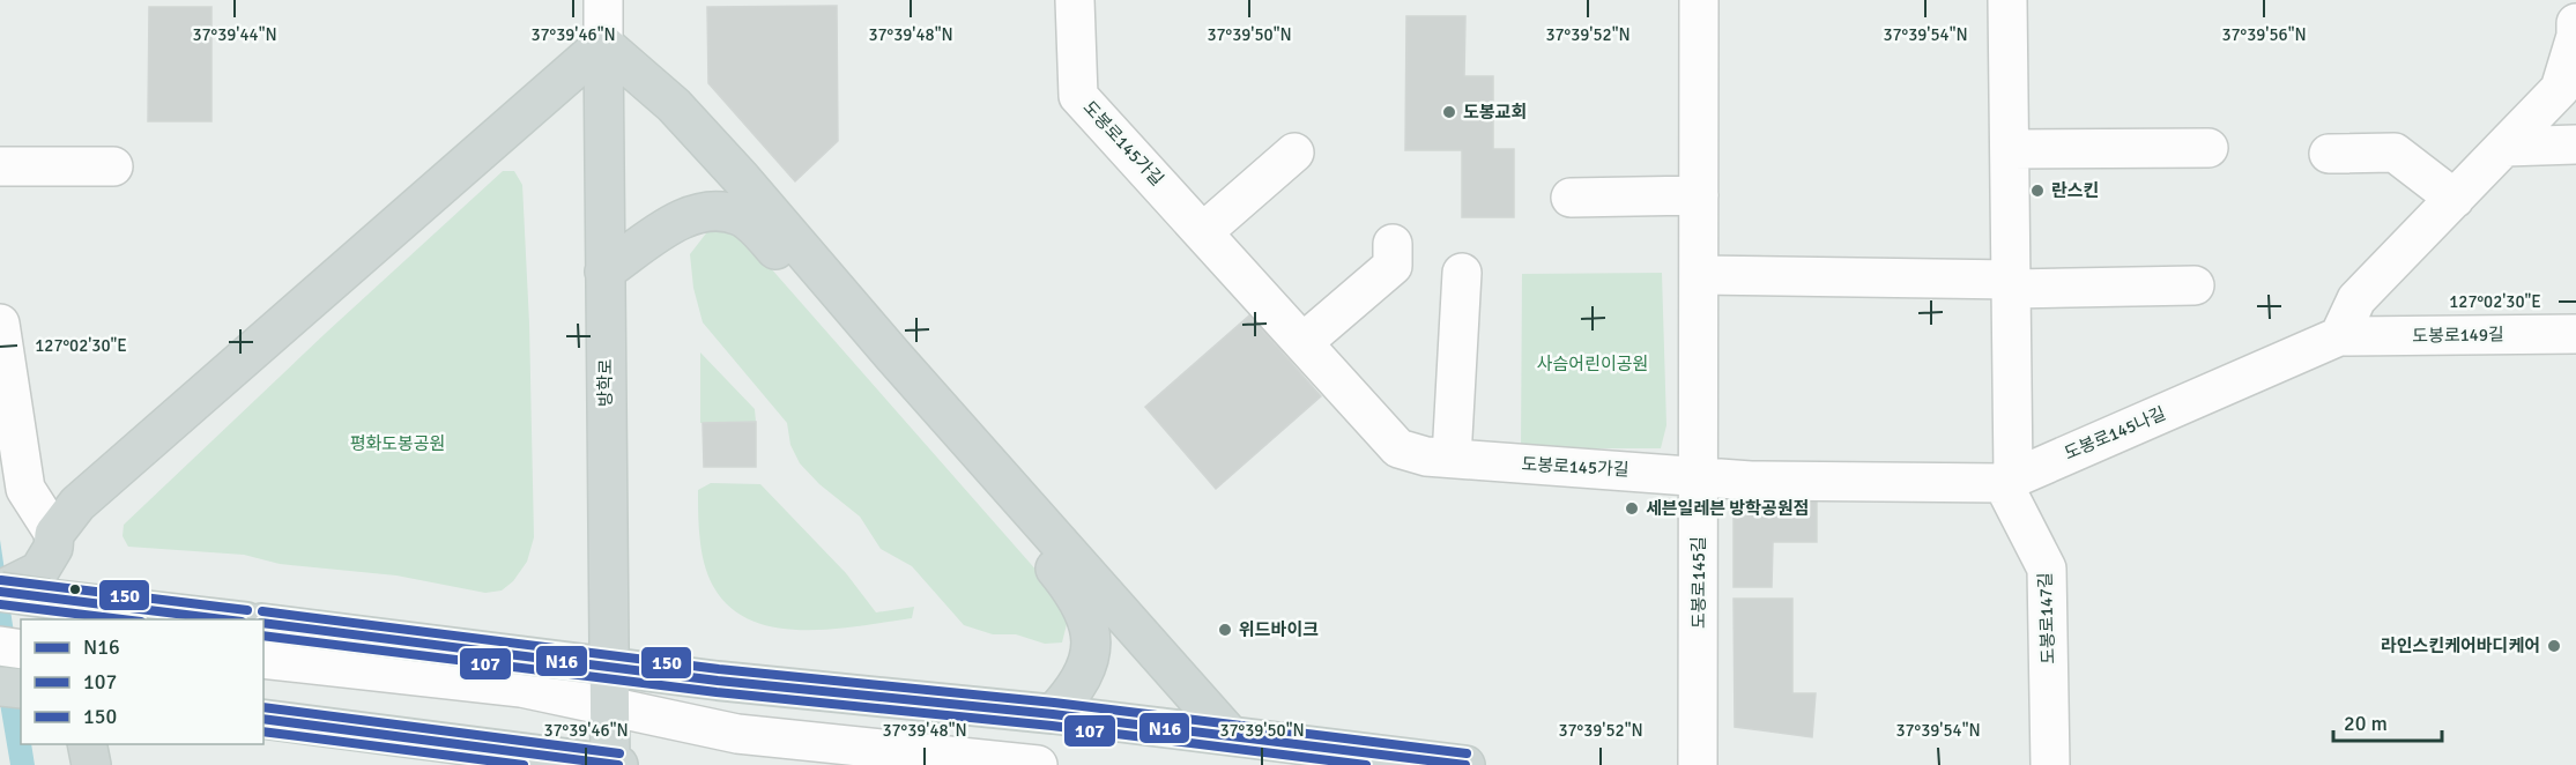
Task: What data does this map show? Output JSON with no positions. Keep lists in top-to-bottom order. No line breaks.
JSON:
{"streets":{"main road":["방학로"],"street":["도봉로145가길","도봉로149길","도봉로145나길","도봉로145길","도봉로147길"]},"crossings":[["도봉로145가길","도봉로145나길"],["도봉로145가길","도봉로145길"],["도봉로149길","도봉로145나길"],["도봉로145나길","도봉로145길"],["도봉로145나길","도봉로147길"]],"parks":["사슴어린이공원","평화도봉공원"],"places":["도봉교회","란스킨","세븐일레븐 방학공원점","위드바이크","라인스킨케어바디케어"],"lines":["transit line 150","transit line N16","transit line 107"],"legend":["N16","107","150"],"scale_bar":"20 m","coordinates":["37°39'44\"N","37°39'46\"N","37°39'54\"N","37°39'56\"N","37°39'48\"N","37°39'50\"N","37°39'52\"N","127°02'30\"E"]}
